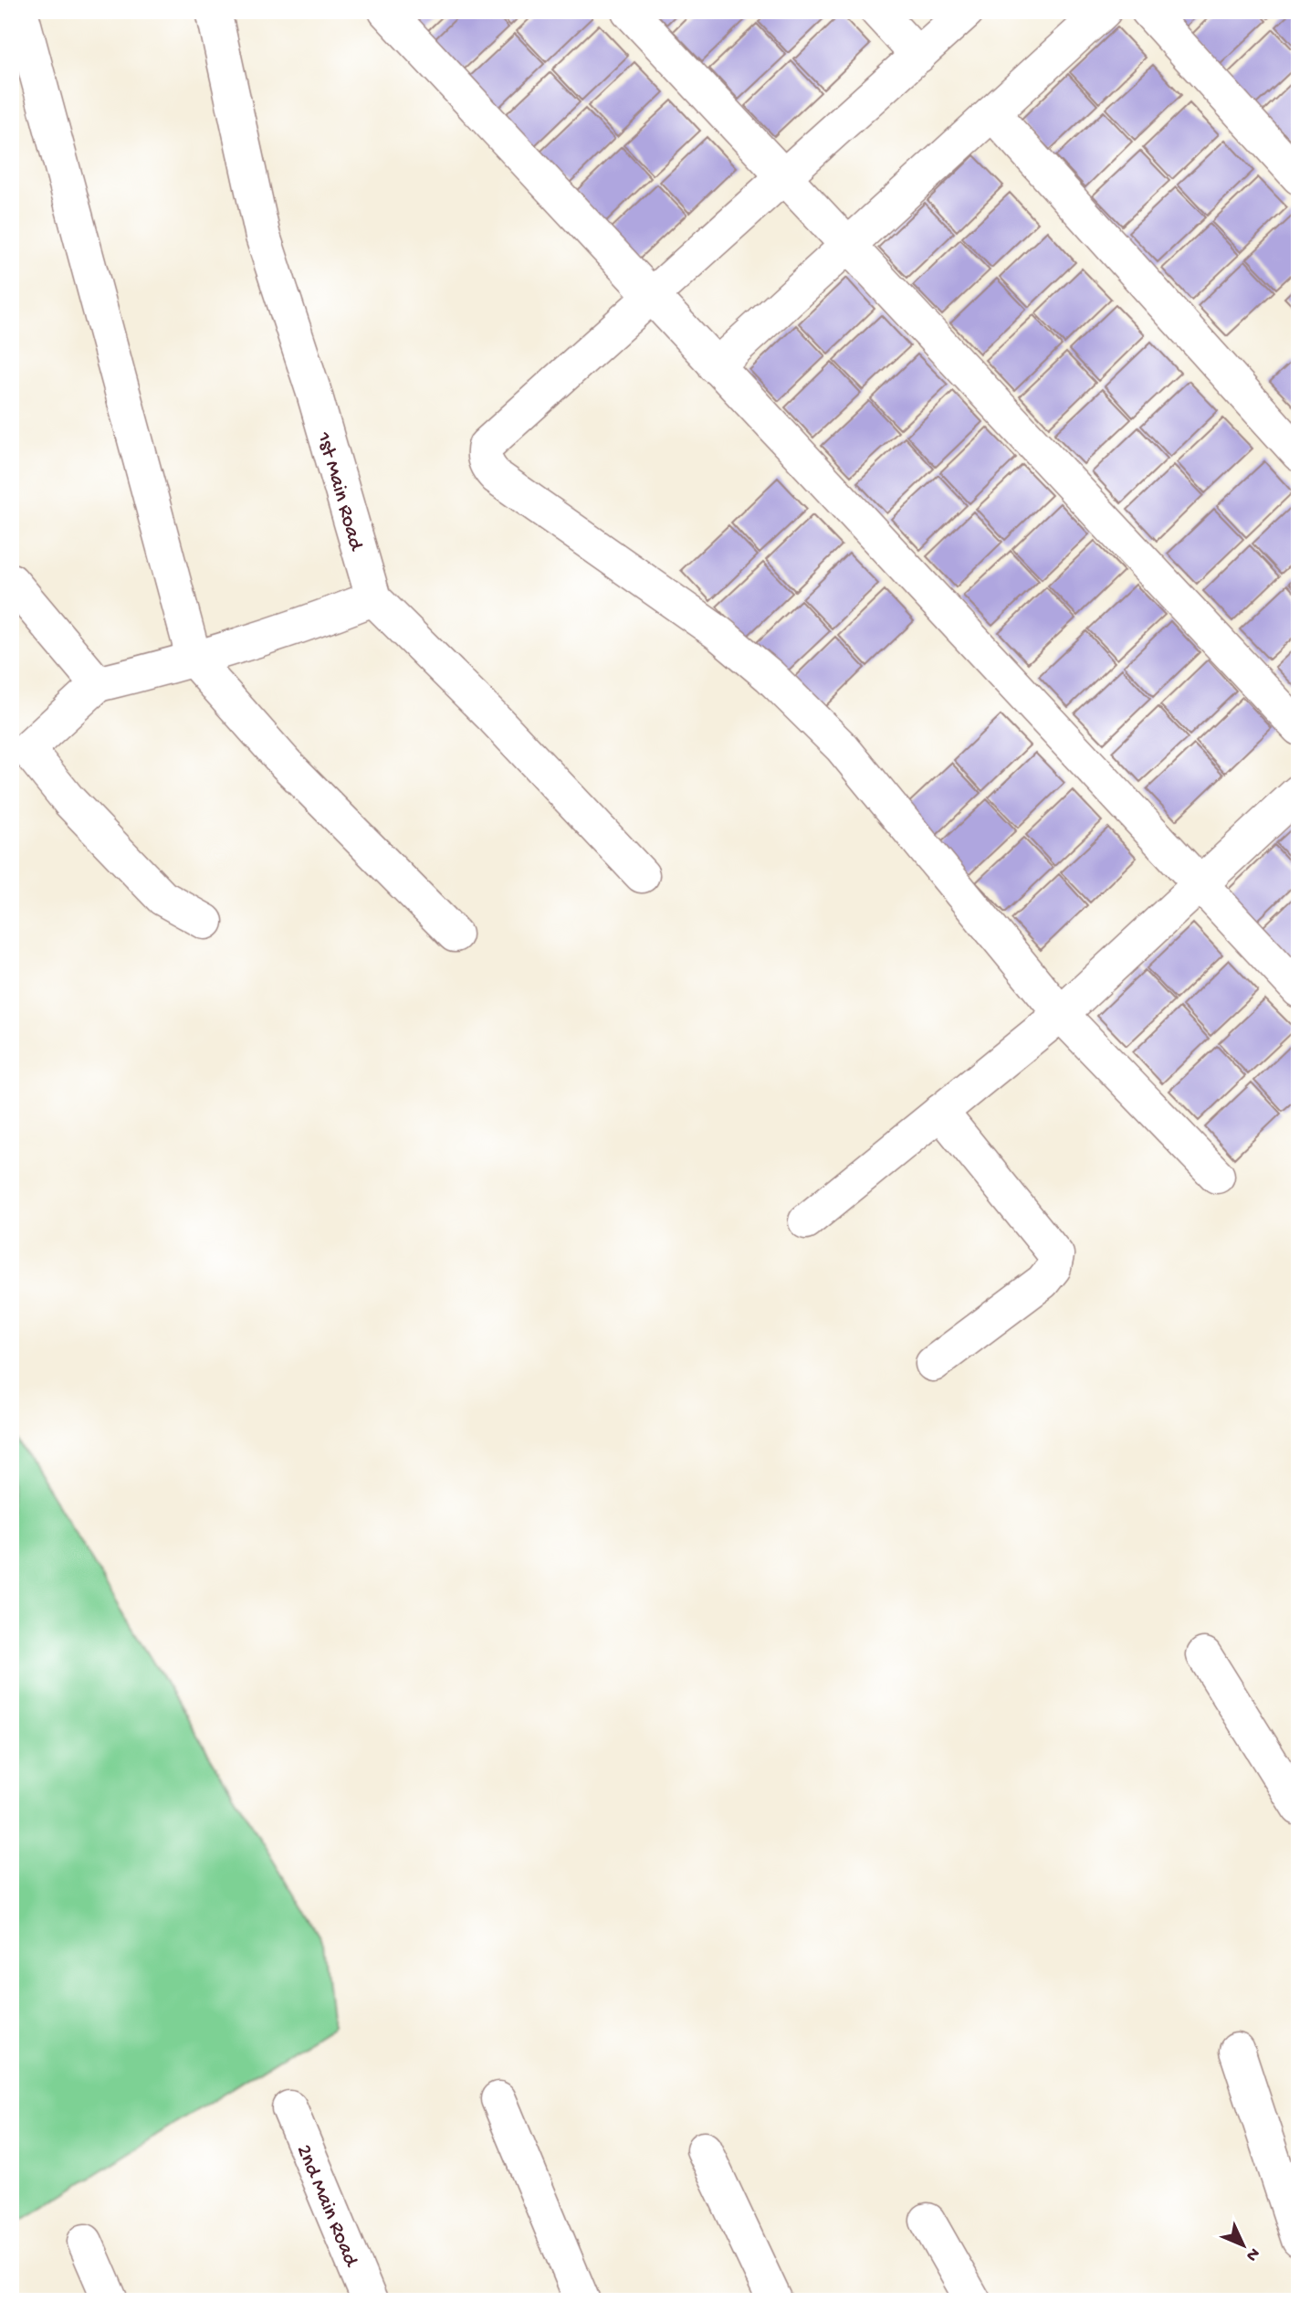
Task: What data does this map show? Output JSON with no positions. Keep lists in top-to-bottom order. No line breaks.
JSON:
{"streets":{"street":["1st Main Road","2nd Main Road"]},"north":"bottom right"}
